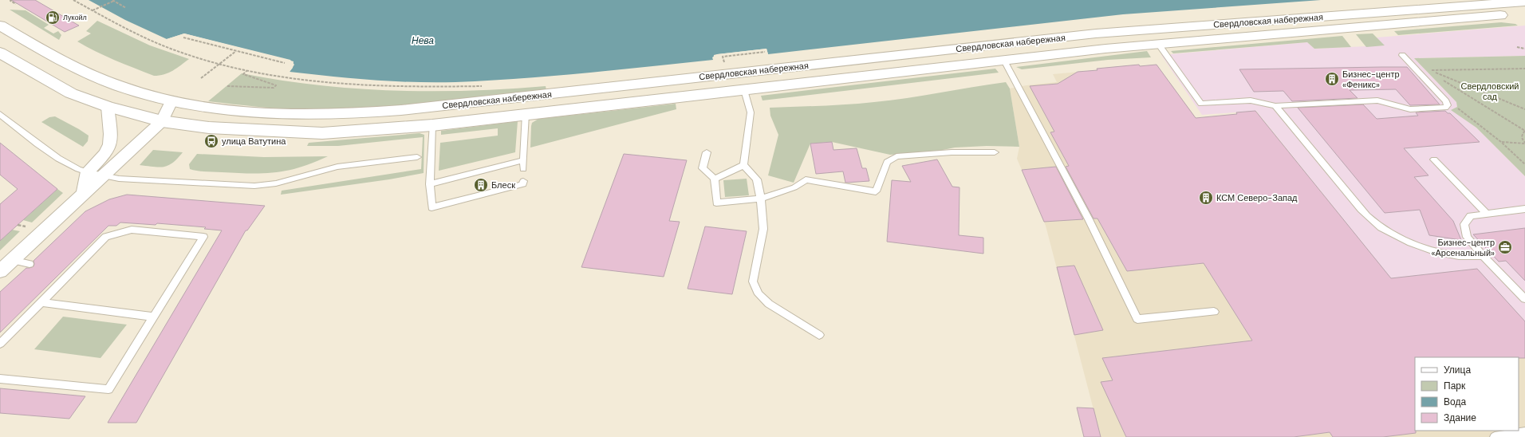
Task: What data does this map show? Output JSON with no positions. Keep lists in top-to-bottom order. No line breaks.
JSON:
{"streets":{"main road":["Свердловская набережная"]},"water":["Нева"],"parks":["Свердловский сад"],"places":{"fuel station":["Лукойл"],"building":["Бизнес-центр «Феникс»","Блеск","КСМ Северо-Запад"],"bus stop":["улица Ватутина"],"office":["Бизнес-центр «Арсенальный»"]},"legend":["Улица","Парк","Вода","Здание"]}
